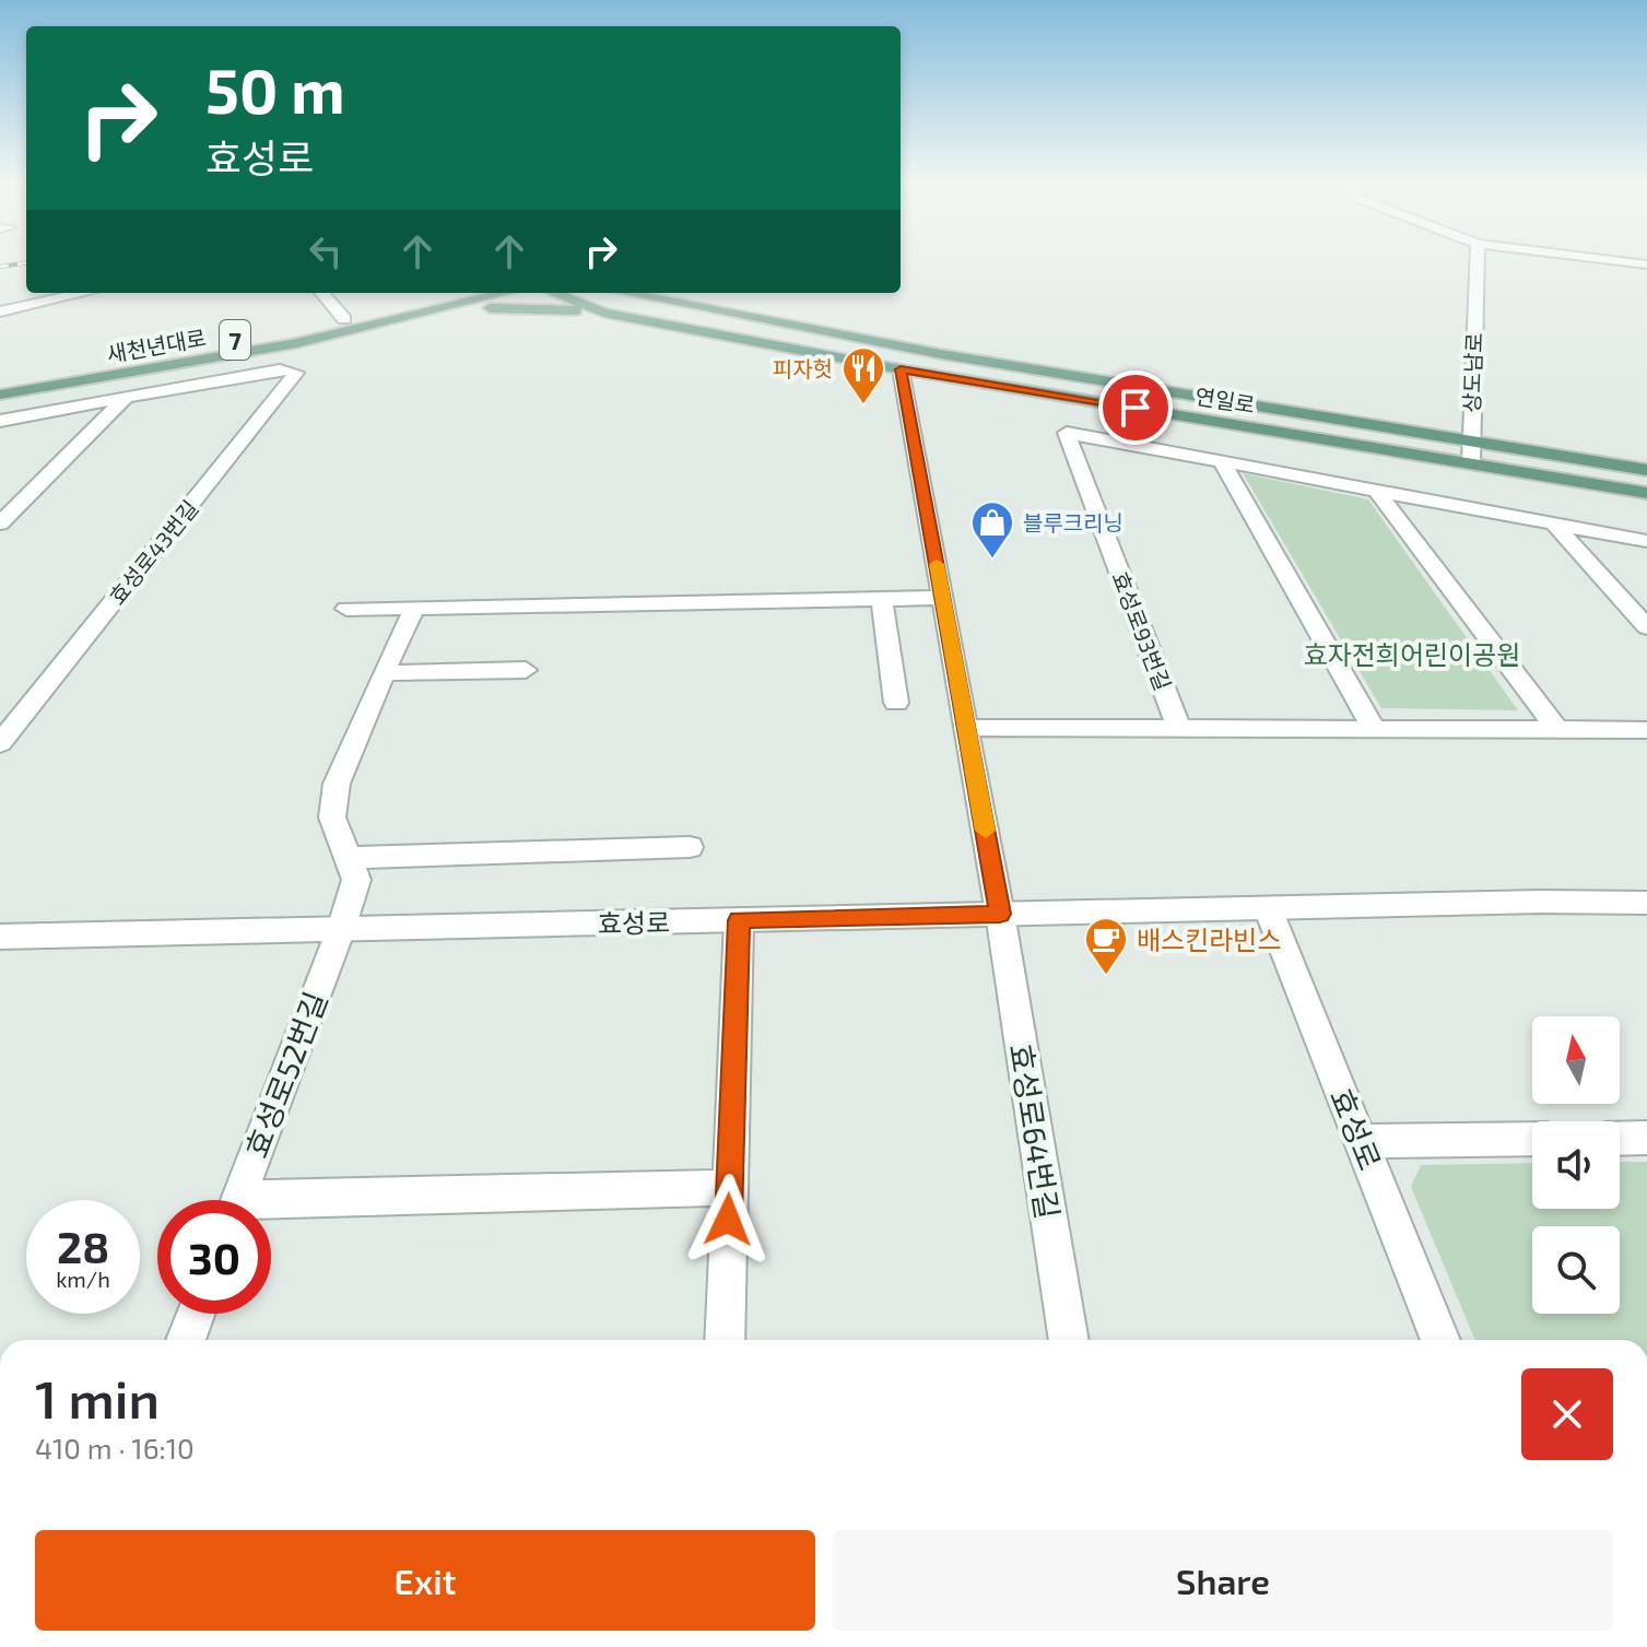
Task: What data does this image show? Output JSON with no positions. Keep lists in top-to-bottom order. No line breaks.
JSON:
{"streets":{"main road":["7","새천년대로","연일로"],"street":["상도남로","효성로43번길","효성로93번길","효성로","효성로52번길","효성로64번길"]},"crossings":[["상도남로","연일로"],["연일로","효성로64번길"],["효성로93번길","효성로64번길"],["효성로","효성로52번길"],["효성로","효성로64번길"]],"parks":["효자전희어린이공원"],"places":{"restaurant":["피자헛"],"shop":["블루크리닝"],"cafe":["배스킨라빈스"]},"north":"top","page":{"turn":["50 m","효성로"],"speed":"28 km/h","limit":"30","heading":["1 min","410 m · 16:10"],"buttons":["Exit","Share"]}}
